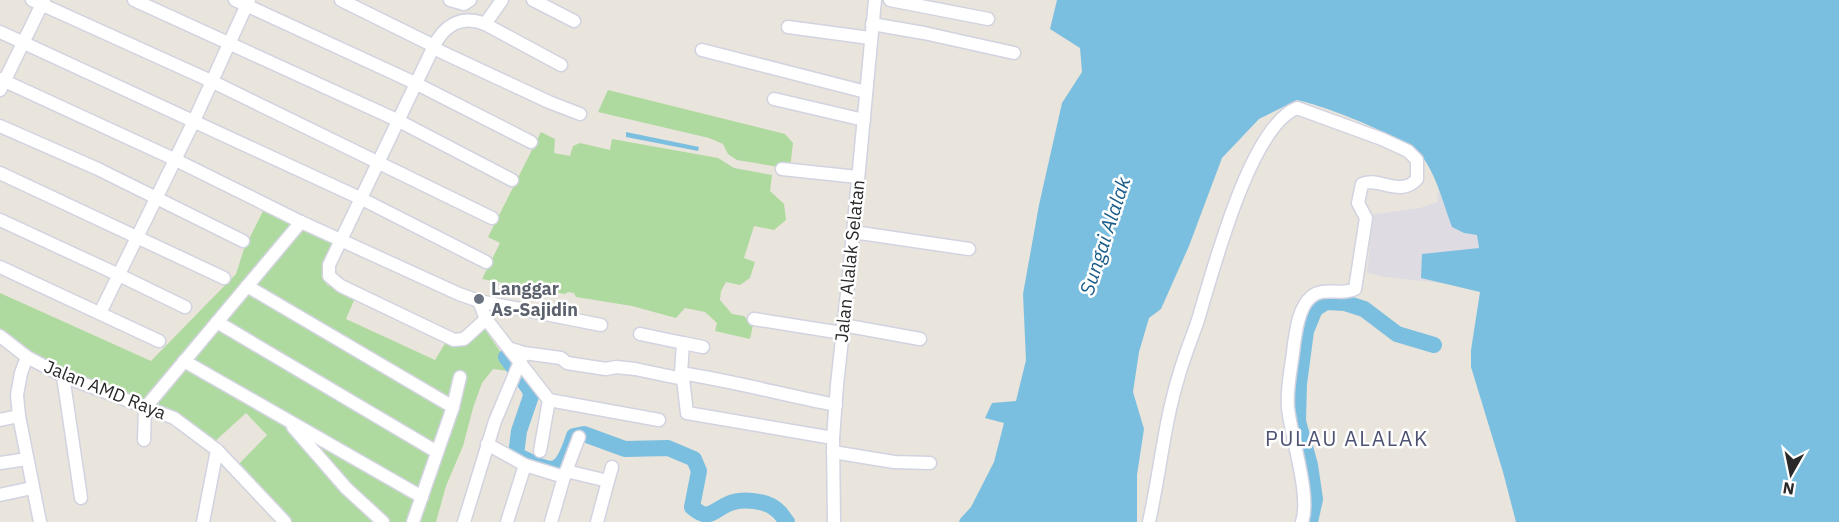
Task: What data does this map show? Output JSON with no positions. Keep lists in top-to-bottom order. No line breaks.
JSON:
{"streets":{"street":["Jalan Alalak Selatan","Jalan AMD Raya"]},"districts":["PULAU ALALAK"],"water":["Sungai Alalak"],"places":["Langgar As-Sajidin"],"north":"bottom"}
